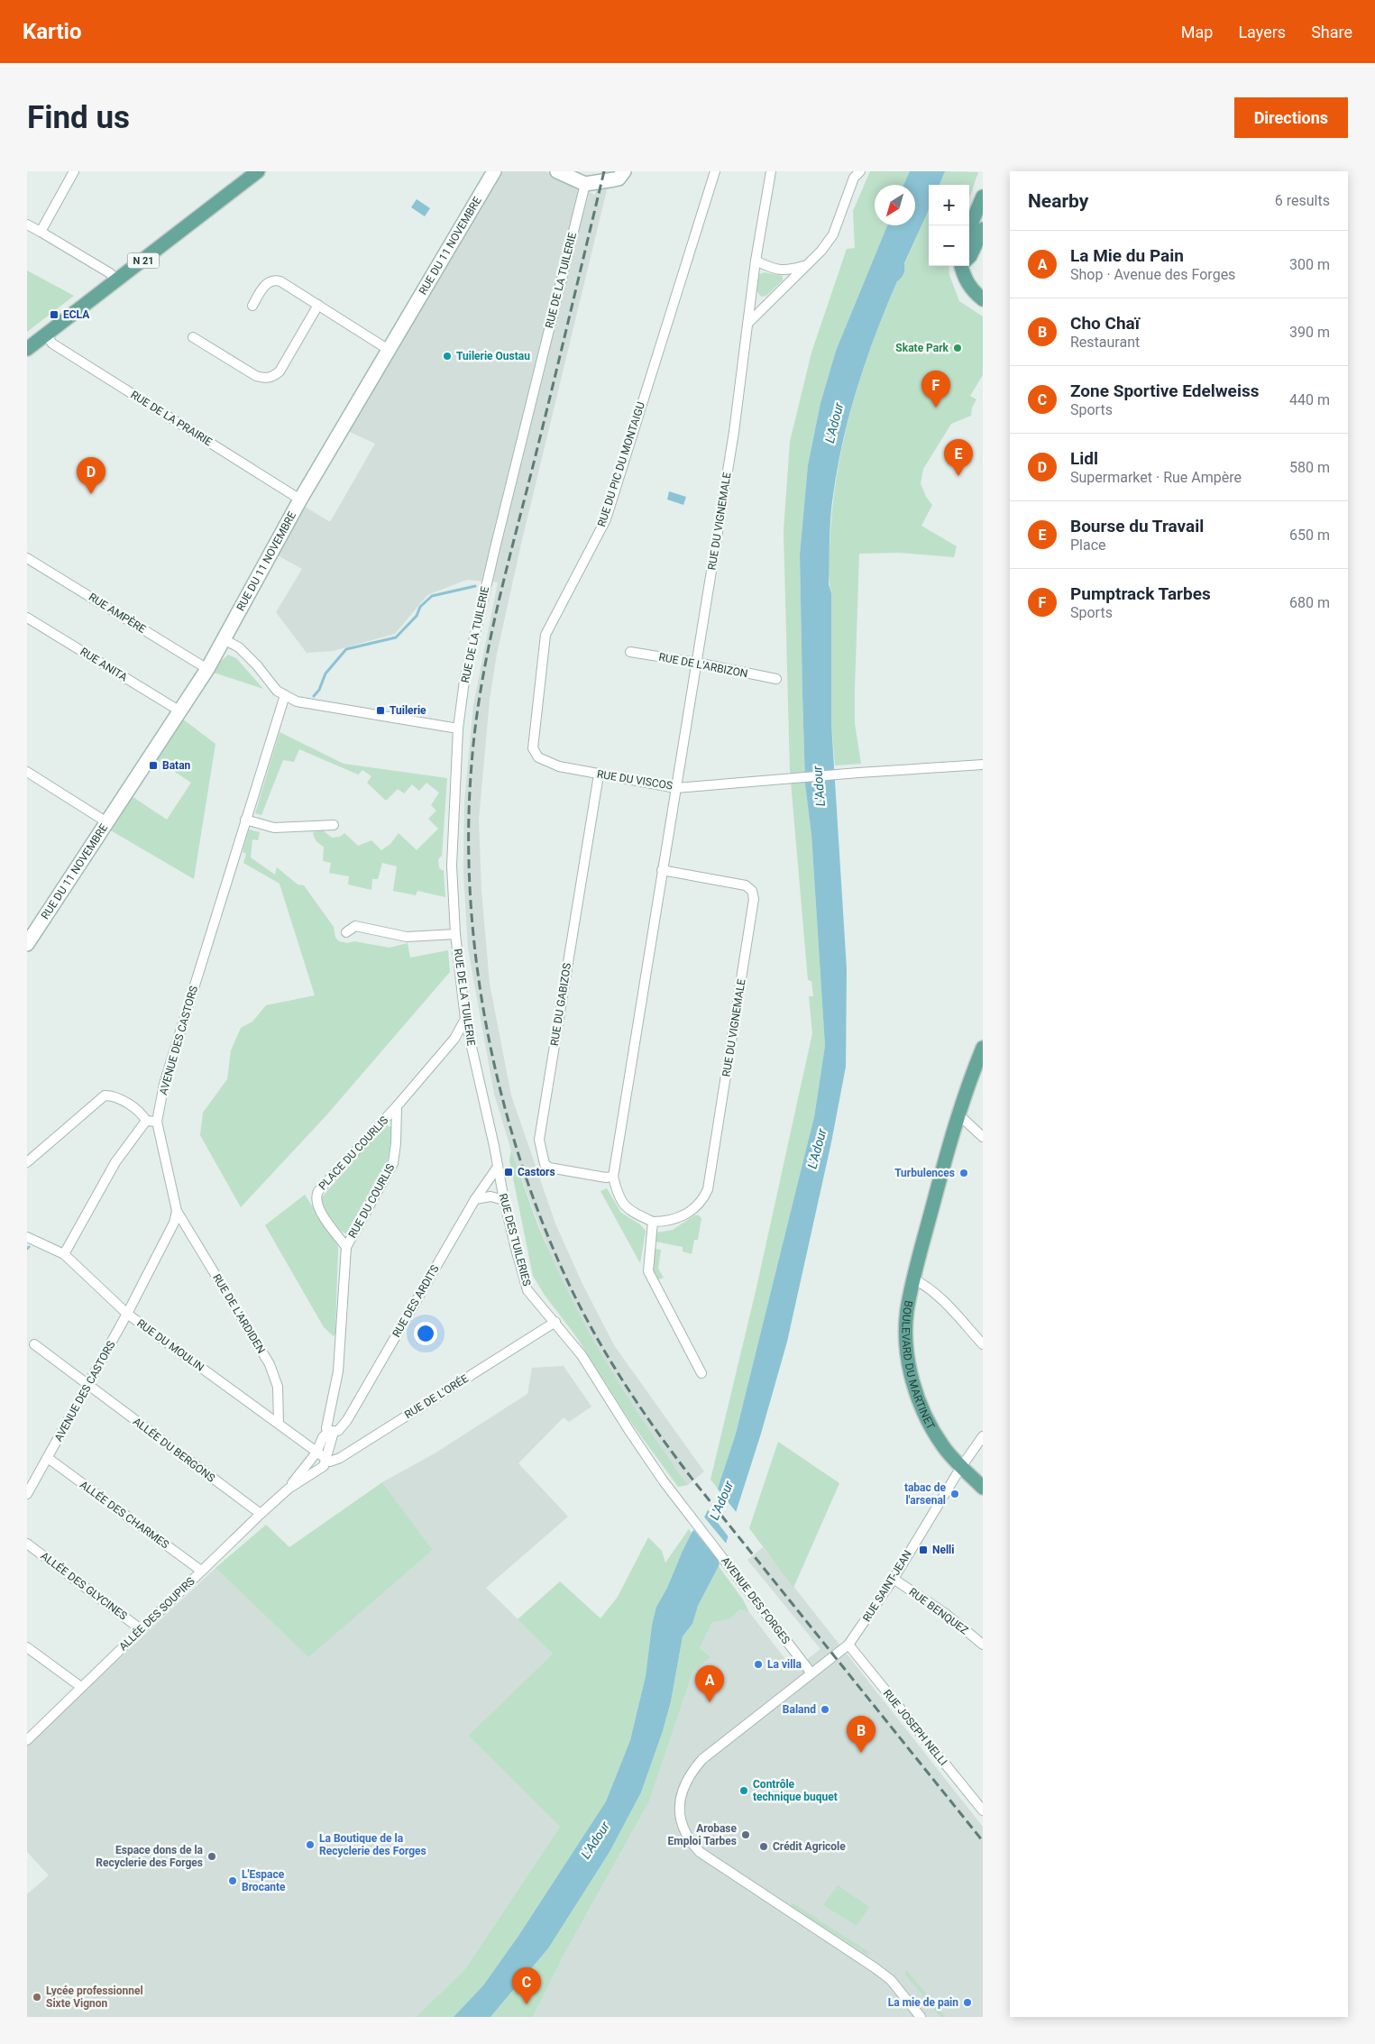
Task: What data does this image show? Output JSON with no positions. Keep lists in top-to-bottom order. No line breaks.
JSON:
{"streets":{"main road":["N 21","BOULEVARD DU MARTINET"],"street":["RUE DU 11 NOVEMBRE","RUE DE LA TUILERIE","RUE DE LA PRAIRIE","RUE DU PIC DU MONTAIGU","RUE DU VIGNEMALE","RUE AMPÈRE","RUE ANITA","RUE DE L'ARBIZON","RUE DU VISCOS","RUE DU GABIZOS","AVENUE DES CASTORS","PLACE DU COURLIS","RUE DU COURLIS","RUE DES TUILERIES","RUE DES ARDITS","RUE DE L'ARDIDEN","RUE DU MOULIN","RUE DE L'ORÉE","ALLÉE DU BERGONS","ALLÉE DES CHARMES","ALLÉE DES GLYCINES","RUE SAINT-JEAN","AVENUE DES FORGES","RUE BENQUEZ","ALLÉE DES SOUPIRS","RUE JOSEPH NELLI"]},"crossings":[["RUE DU 11 NOVEMBRE","RUE DE LA PRAIRIE"],["RUE DU 11 NOVEMBRE","RUE AMPÈRE"],["RUE DU 11 NOVEMBRE","RUE ANITA"],["N 21","RUE DE LA PRAIRIE"],["RUE DE LA TUILERIE","RUE DES TUILERIES"],["RUE DU PIC DU MONTAIGU","RUE DU VISCOS"],["RUE DU VIGNEMALE","RUE DE L'ARBIZON"],["RUE DU VIGNEMALE","RUE DU VISCOS"],["RUE DU VIGNEMALE","RUE DU GABIZOS"],["RUE DU VISCOS","RUE DU GABIZOS"],["AVENUE DES CASTORS","RUE DE L'ARDIDEN"],["AVENUE DES CASTORS","RUE DU MOULIN"],["AVENUE DES CASTORS","ALLÉE DU BERGONS"],["AVENUE DES CASTORS","ALLÉE DES CHARMES"],["PLACE DU COURLIS","RUE DU COURLIS"],["RUE DU COURLIS","RUE DES ARDITS"],["RUE DES TUILERIES","RUE DES ARDITS"],["RUE DES TUILERIES","RUE DE L'ORÉE"],["RUE DES TUILERIES","AVENUE DES FORGES"],["RUE DES ARDITS","RUE DU MOULIN"],["RUE DES ARDITS","ALLÉE DES SOUPIRS"],["RUE DE L'ARDIDEN","RUE DU MOULIN"],["RUE DU MOULIN","ALLÉE DES SOUPIRS"],["BOULEVARD DU MARTINET","RUE SAINT-JEAN"],["RUE DE L'ORÉE","AVENUE DES FORGES"],["RUE DE L'ORÉE","ALLÉE DES SOUPIRS"],["ALLÉE DU BERGONS","ALLÉE DES SOUPIRS"],["ALLÉE DES CHARMES","ALLÉE DES SOUPIRS"],["ALLÉE DES GLYCINES","ALLÉE DES SOUPIRS"],["RUE SAINT-JEAN","AVENUE DES FORGES"],["RUE SAINT-JEAN","RUE BENQUEZ"],["RUE SAINT-JEAN","RUE JOSEPH NELLI"]],"water":["L'Adour"],"places":{"transit":["ECLA","Tuilerie","Batan","Castors","Nelli"],"other":["Skate Park","Tuilerie Oustau","Turbulences","tabac de l'arsenal","La villa","Baland","Contrôle technique buquet","Arobase Emploi Tarbes","La Boutique de la Recyclerie des Forges","Crédit Agricole","Espace dons de la Recyclerie des Forges","L'Espace Brocante","Lycée professionnel Sixte Vignon","La mie de pain"]},"north":"bottom left","page":{"header":"Kartio","nav":["Map","Layers","Share"],"buttons":"Directions","title":"Find us","heading":["Nearby","6 results"],"map_buttons":["+","−"],"list":[{"mark":"A","name":"La Mie du Pain","note":"Shop · Avenue des Forges","value":"300 m"},{"mark":"B","name":"Cho Chaï","note":"Restaurant","value":"390 m"},{"mark":"C","name":"Zone Sportive Edelweiss","note":"Sports","value":"440 m"},{"mark":"D","name":"Lidl","note":"Supermarket · Rue Ampère","value":"580 m"},{"mark":"E","name":"Bourse du Travail","note":"Place","value":"650 m"},{"mark":"F","name":"Pumptrack Tarbes","note":"Sports","value":"680 m"}],"pins":["F","E","D","A","B","C"]}}
